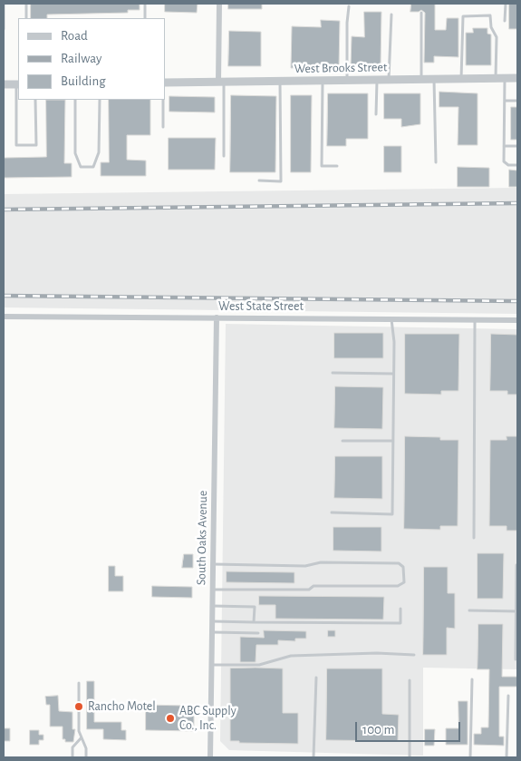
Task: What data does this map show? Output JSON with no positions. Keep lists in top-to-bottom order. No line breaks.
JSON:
{"streets":{"street":["West Brooks Street","West State Street","South Oaks Avenue"]},"crossings":[["West State Street","South Oaks Avenue"]],"places":["Rancho Motel","ABC Supply Co., Inc."],"legend":["Road","Railway","Building"],"scale_bar":"100 m"}
